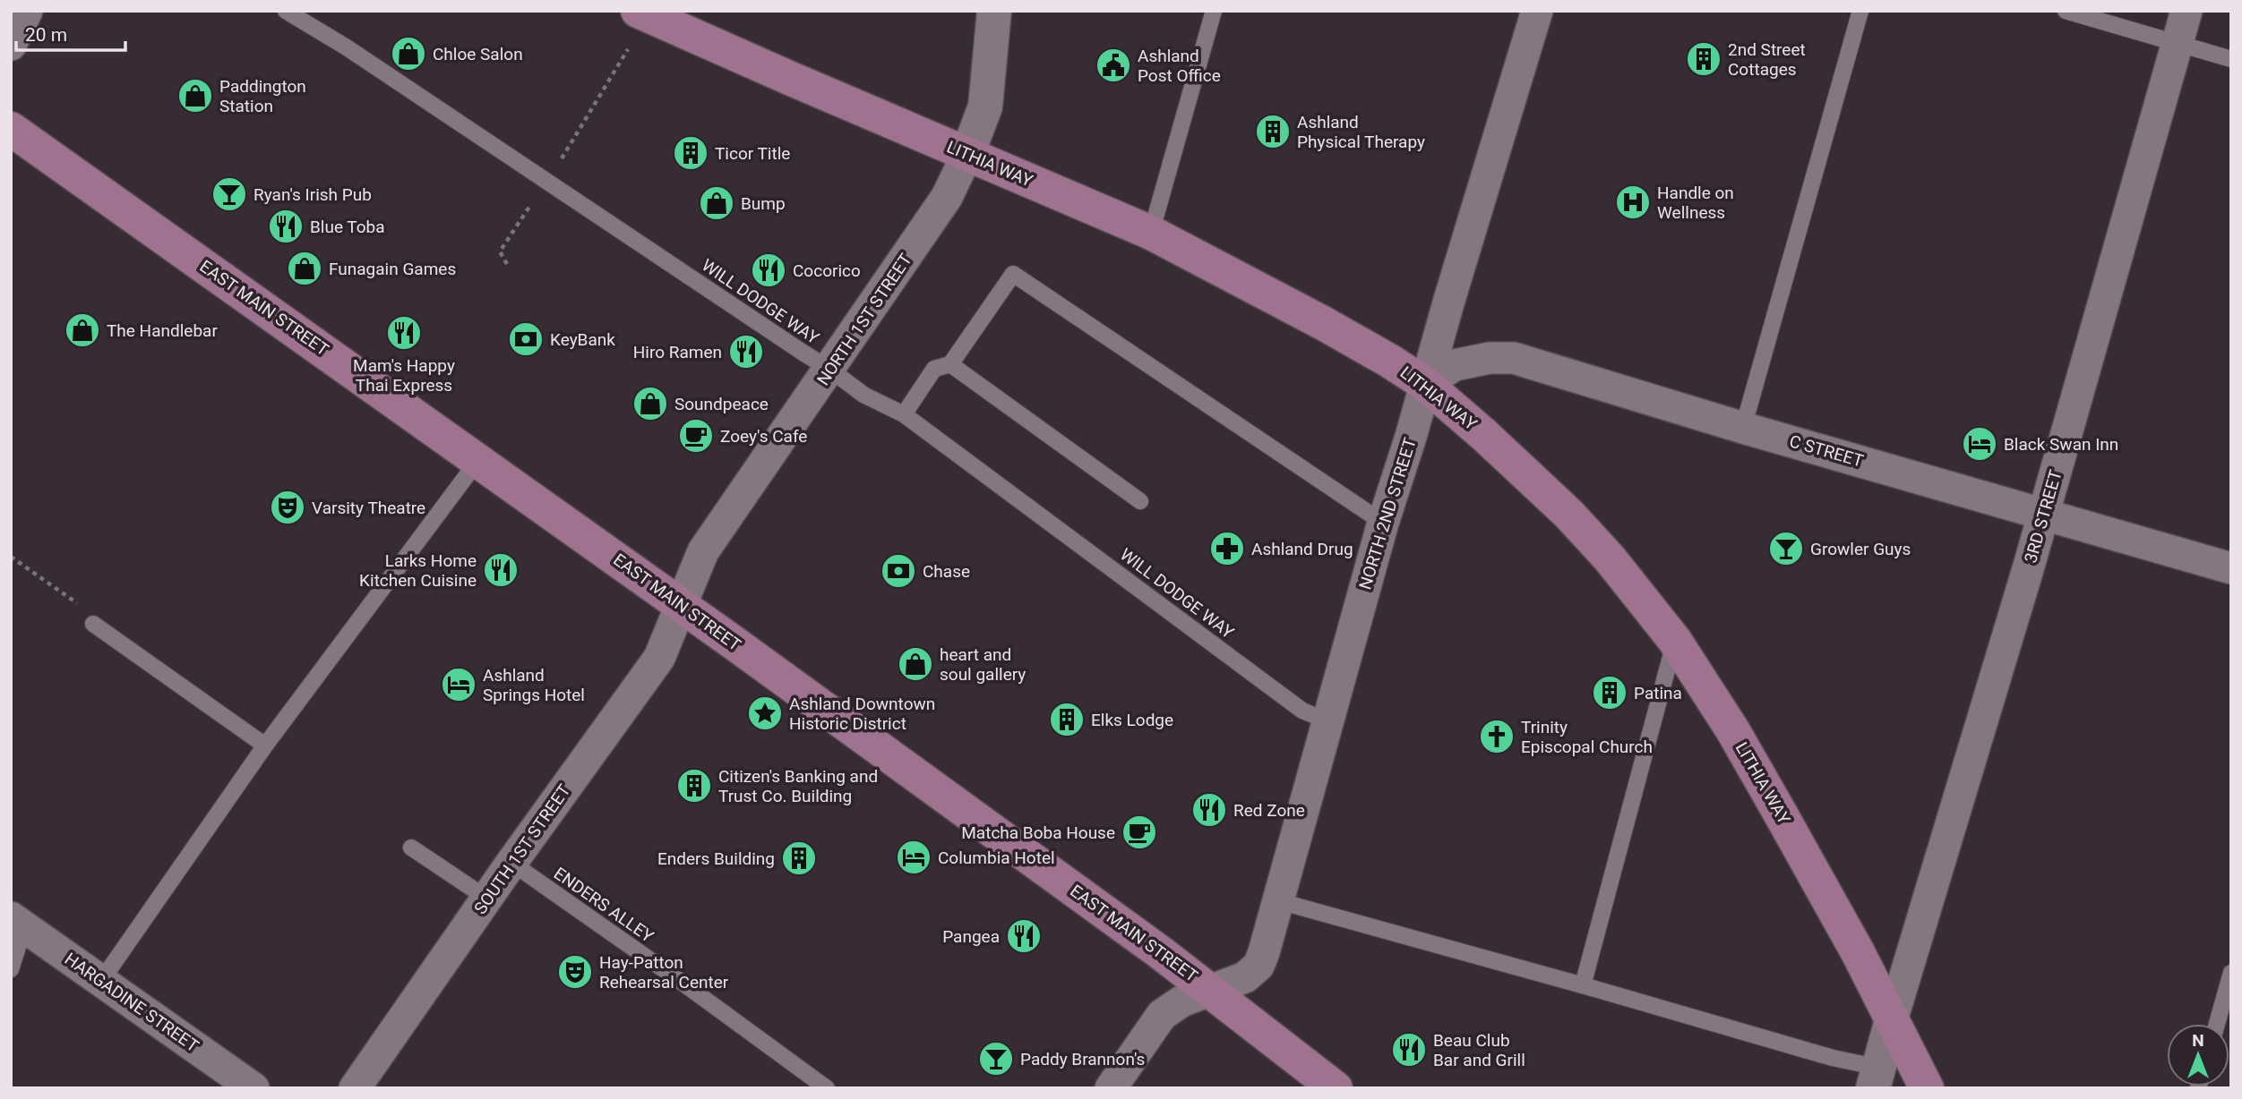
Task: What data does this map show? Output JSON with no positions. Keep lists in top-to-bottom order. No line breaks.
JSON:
{"streets":{"main road":["LITHIA WAY","EAST MAIN STREET"],"street":["NORTH 1ST STREET","C STREET","NORTH 2ND STREET","3RD STREET","SOUTH 1ST STREET","HARGADINE STREET"],"lane":["WILL DODGE WAY","ENDERS ALLEY"]},"crossings":[["LITHIA WAY","NORTH 1ST STREET"],["LITHIA WAY","C STREET"],["LITHIA WAY","NORTH 2ND STREET"],["LITHIA WAY","3RD STREET"],["WILL DODGE WAY","NORTH 1ST STREET"],["WILL DODGE WAY","NORTH 2ND STREET"],["EAST MAIN STREET","NORTH 1ST STREET"],["EAST MAIN STREET","NORTH 2ND STREET"],["EAST MAIN STREET","SOUTH 1ST STREET"],["NORTH 1ST STREET","SOUTH 1ST STREET"],["C STREET","NORTH 2ND STREET"],["C STREET","3RD STREET"],["SOUTH 1ST STREET","ENDERS ALLEY"]],"places":{"shop":["Chloe Salon","Paddington Station","Bump","Funagain Games","The Handlebar","Soundpeace","heart and soul gallery"],"building":["2nd Street Cottages","Ashland Physical Therapy","Ticor Title","Patina","Elks Lodge","Citizen's Banking and Trust Co. Building","Enders Building"],"public building":["Ashland Post Office"],"bar":["Ryan's Irish Pub","Growler Guys","Paddy Brannon's"],"hospital":["Handle on Wellness"],"restaurant":["Blue Toba","Cocorico","Mam's Happy Thai Express","Hiro Ramen","Larks Home Kitchen Cuisine","Red Zone","Pangea","Beau Club Bar and Grill"],"bank":["KeyBank","Chase"],"cafe":["Zoey's Cafe","Matcha Boba House"],"hotel":["Black Swan Inn","Ashland Springs Hotel","Columbia Hotel"],"theatre":["Varsity Theatre","Hay-Patton Rehearsal Center"],"pharmacy":["Ashland Drug"],"place":["Ashland Downtown Historic District"],"church":["Trinity Episcopal Church"]},"scale_bar":"20 m","north":"top"}
